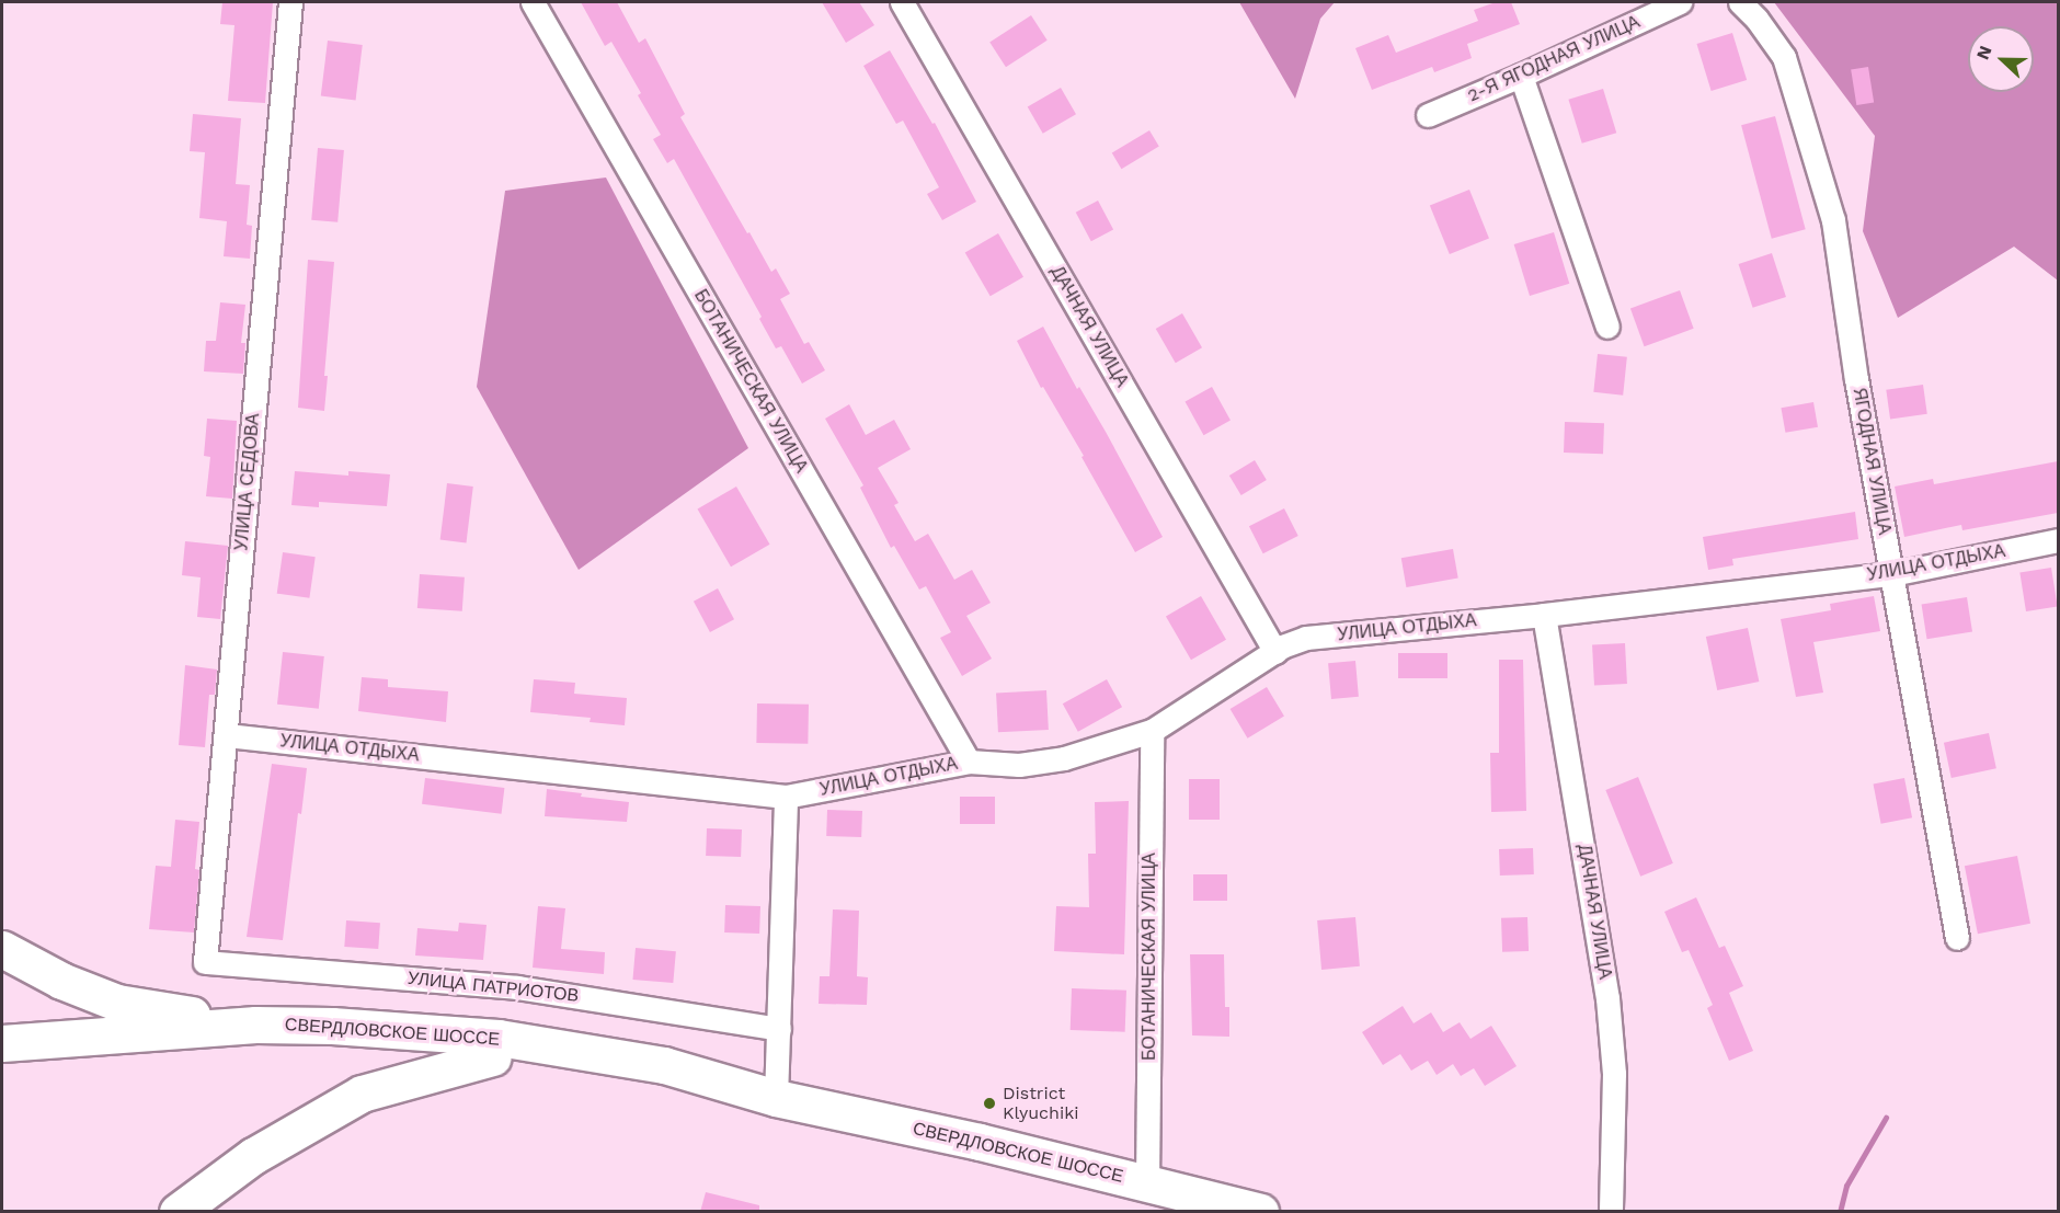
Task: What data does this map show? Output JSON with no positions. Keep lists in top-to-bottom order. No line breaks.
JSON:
{"streets":{"main road":["СВЕРДЛОВСКОЕ ШОССЕ"],"street":["2-Я ЯГОДНАЯ УЛИЦА","ДАЧНАЯ УЛИЦА","БОТАНИЧЕСКАЯ УЛИЦА","ЯГОДНАЯ УЛИЦА","УЛИЦА СЕДОВА","УЛИЦА ОТДЫХА","УЛИЦА ПАТРИОТОВ"]},"crossings":[["ДАЧНАЯ УЛИЦА","УЛИЦА ОТДЫХА"],["БОТАНИЧЕСКАЯ УЛИЦА","УЛИЦА ОТДЫХА"],["БОТАНИЧЕСКАЯ УЛИЦА","СВЕРДЛОВСКОЕ ШОССЕ"],["ЯГОДНАЯ УЛИЦА","УЛИЦА ОТДЫХА"],["УЛИЦА СЕДОВА","УЛИЦА ОТДЫХА"],["УЛИЦА СЕДОВА","УЛИЦА ПАТРИОТОВ"]],"places":["District Klyuchiki"],"north":"left"}
